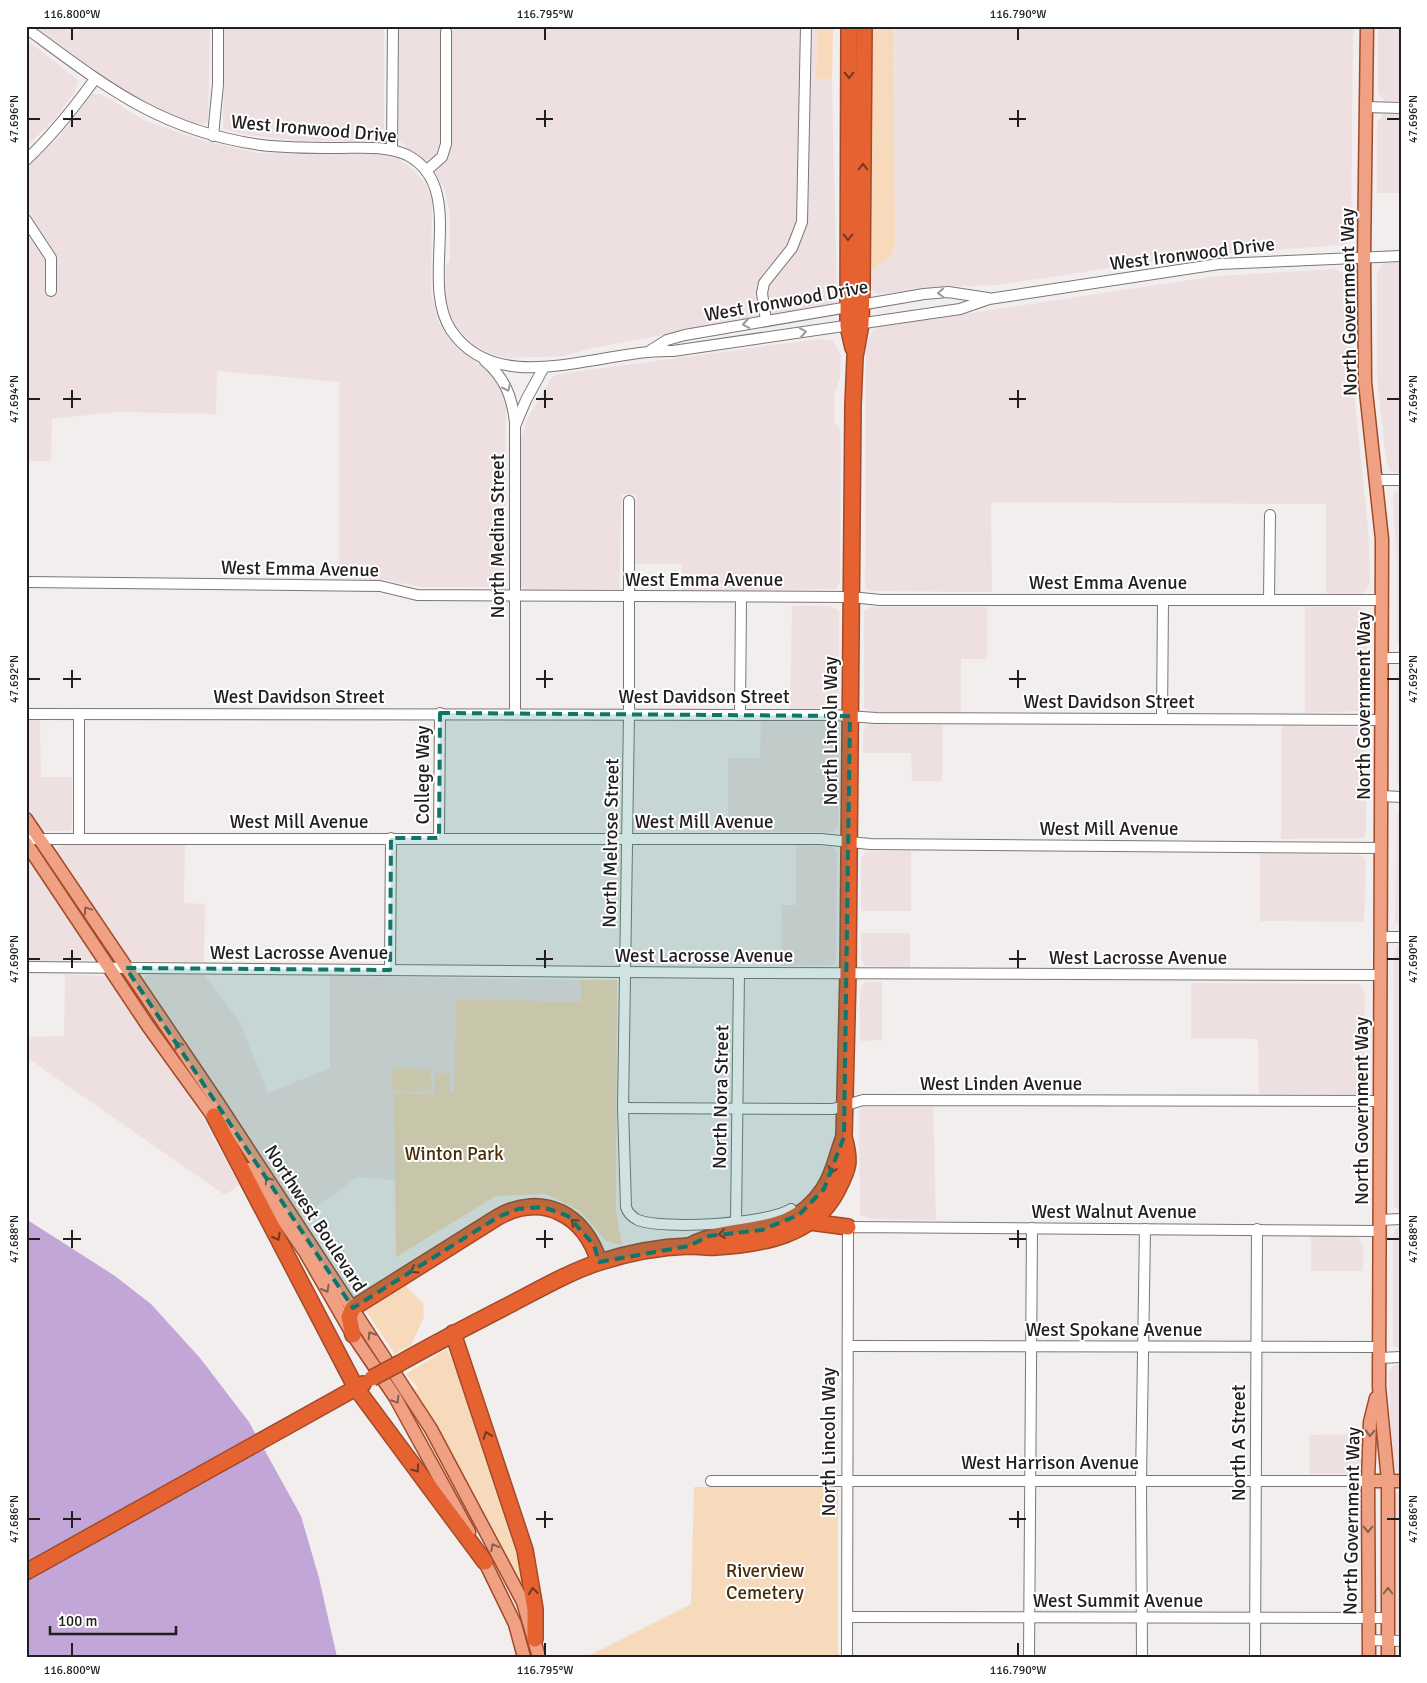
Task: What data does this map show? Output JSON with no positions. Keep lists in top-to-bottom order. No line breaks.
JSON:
{"streets":{"highway":["North Lincoln Way"],"main road":["North Government Way","Northwest Boulevard","West Harrison Avenue"],"street":["West Ironwood Drive","North Medina Street","West Emma Avenue","West Davidson Street","College Way","West Mill Avenue","North Melrose Street","West Lacrosse Avenue","West Linden Avenue","North Nora Street","West Walnut Avenue","West Spokane Avenue","North A Street","West Summit Avenue"]},"crossings":[["West Ironwood Drive","North Government Way"],["West Ironwood Drive","North Medina Street"],["West Ironwood Drive","North Lincoln Way"],["North Government Way","West Emma Avenue"],["North Government Way","West Davidson Street"],["North Government Way","West Mill Avenue"],["North Government Way","West Lacrosse Avenue"],["North Government Way","West Linden Avenue"],["North Government Way","West Walnut Avenue"],["North Government Way","West Spokane Avenue"],["North Government Way","West Harrison Avenue"],["North Government Way","West Summit Avenue"],["North Medina Street","West Emma Avenue"],["North Medina Street","West Davidson Street"],["West Emma Avenue","North Lincoln Way"],["West Emma Avenue","North Melrose Street"],["West Davidson Street","North Lincoln Way"],["West Davidson Street","College Way"],["West Davidson Street","North Melrose Street"],["North Lincoln Way","West Mill Avenue"],["North Lincoln Way","West Lacrosse Avenue"],["North Lincoln Way","West Linden Avenue"],["North Lincoln Way","West Walnut Avenue"],["North Lincoln Way","West Spokane Avenue"],["North Lincoln Way","West Harrison Avenue"],["North Lincoln Way","West Summit Avenue"],["College Way","West Mill Avenue"],["College Way","West Lacrosse Avenue"],["West Mill Avenue","North Melrose Street"],["West Mill Avenue","Northwest Boulevard"],["North Melrose Street","West Lacrosse Avenue"],["North Melrose Street","West Linden Avenue"],["North Melrose Street","North Nora Street"],["West Lacrosse Avenue","North Nora Street"],["West Lacrosse Avenue","Northwest Boulevard"],["West Linden Avenue","North Nora Street"],["West Walnut Avenue","North A Street"],["West Spokane Avenue","North A Street"],["North A Street","West Harrison Avenue"],["North A Street","West Summit Avenue"]],"parks":["Winton Park","Riverview Cemetery"],"scale_bar":"100 m","coordinates":["116.800°W","116.795°W","116.790°W","47.696°N","47.694°N","47.692°N","47.690°N","47.688°N","47.686°N"]}
